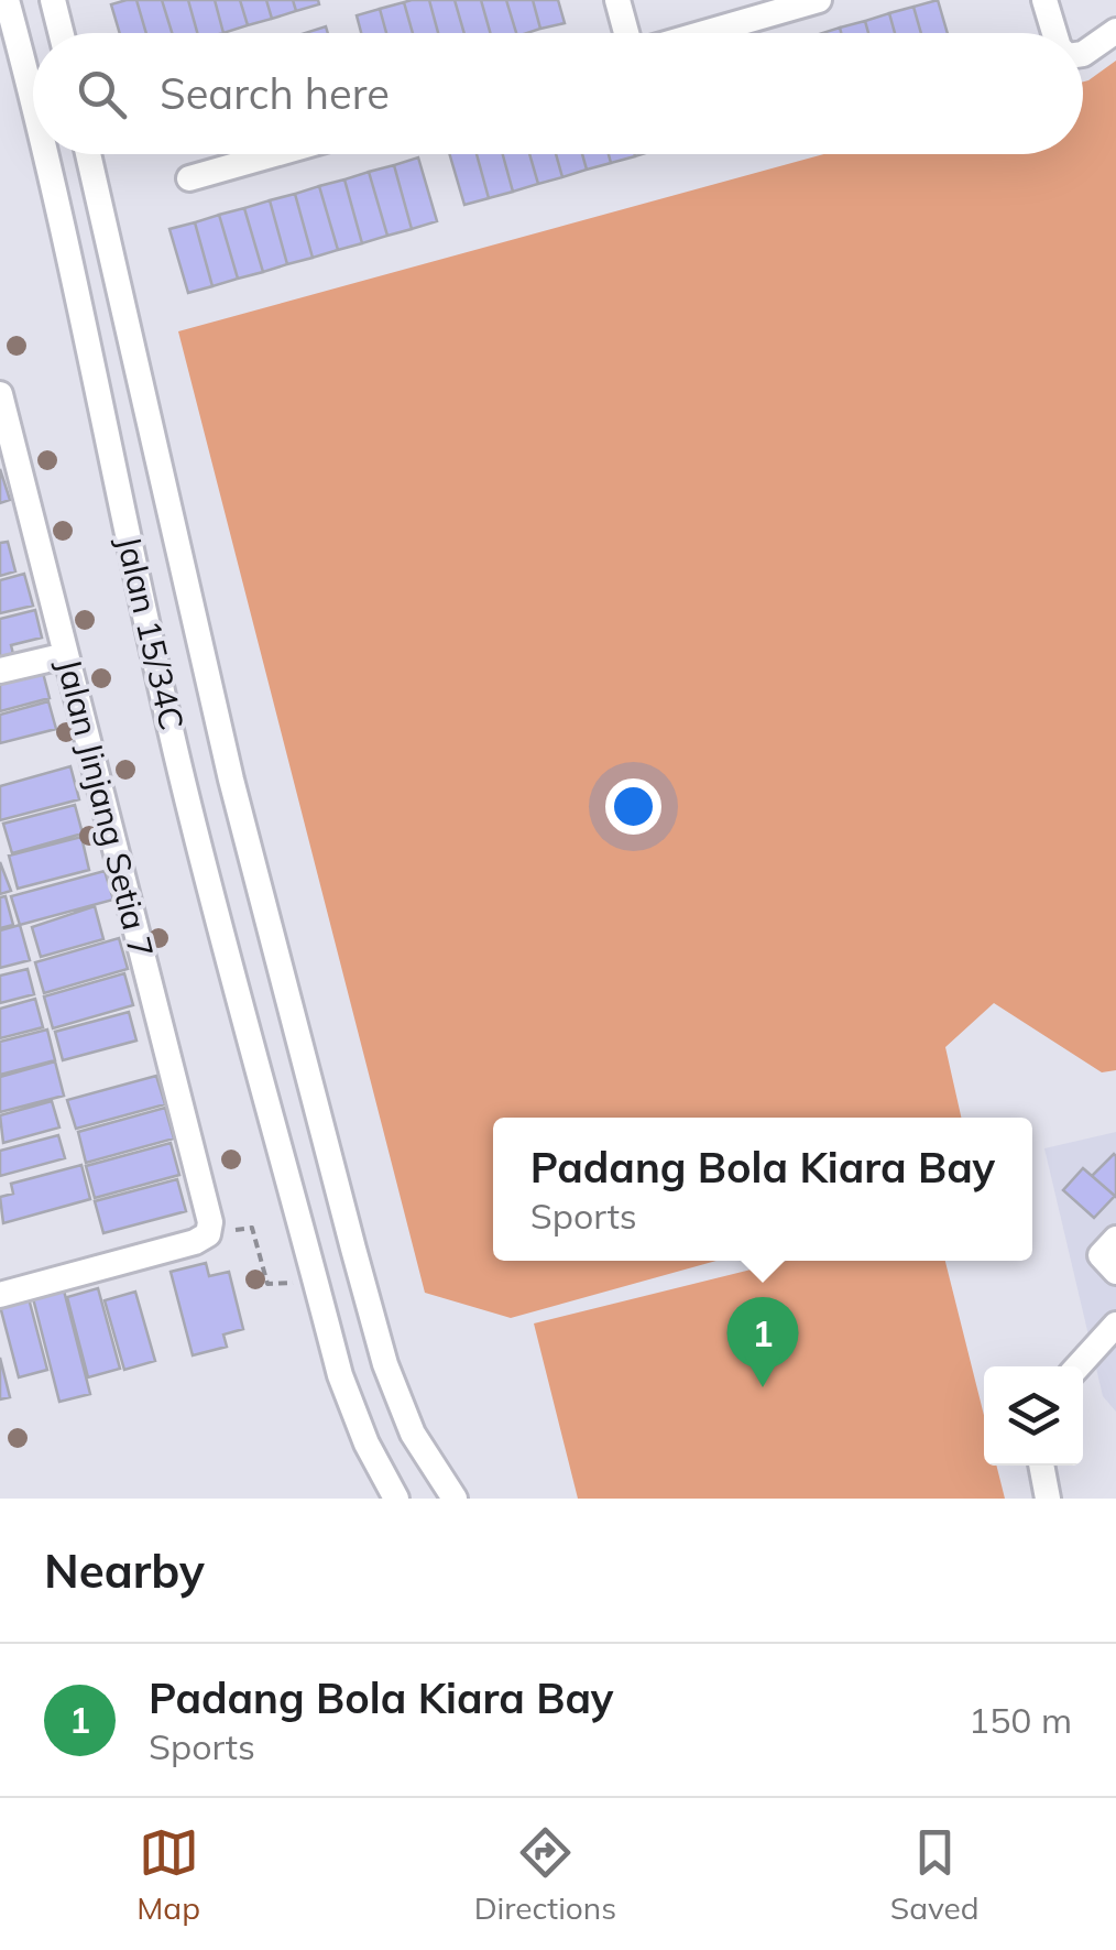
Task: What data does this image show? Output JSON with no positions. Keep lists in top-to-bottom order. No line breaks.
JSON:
{"streets":{"street":["Jalan 15/34C","Jalan Jinjang Setia 7"]},"page":{"search":"Search here","popup":["Padang Bola Kiara Bay","Sports"],"pins":"1","heading":"Nearby","list":[{"mark":"1","name":"Padang Bola Kiara Bay","note":"Sports","value":"150 m"}],"nav":["Map","Directions","Saved"]}}
